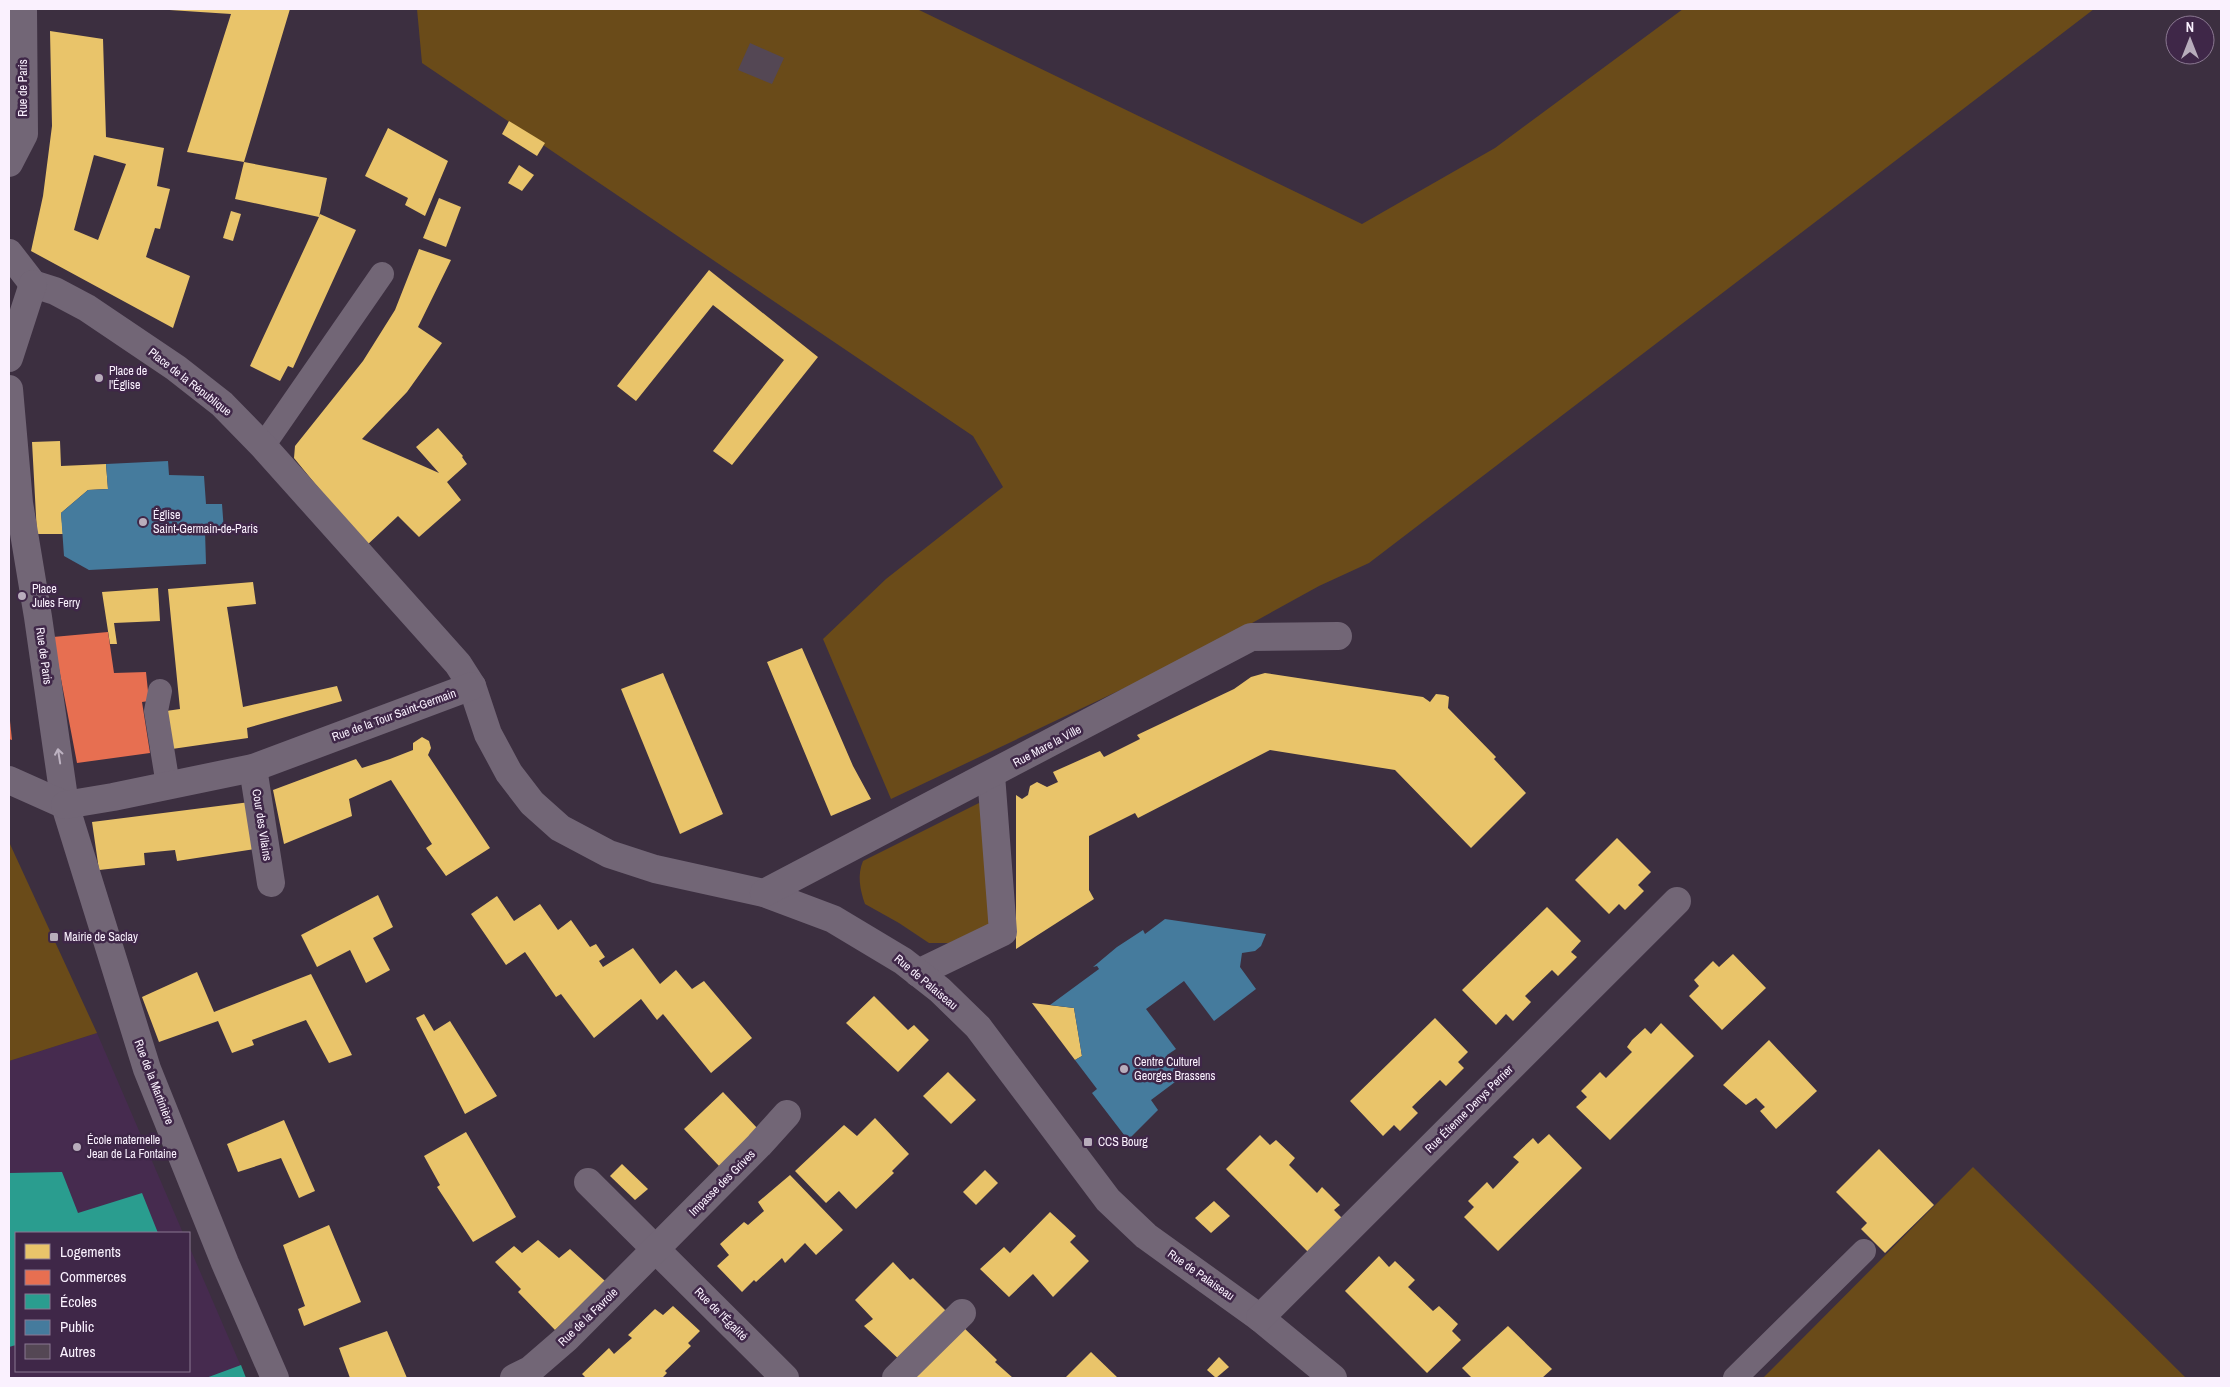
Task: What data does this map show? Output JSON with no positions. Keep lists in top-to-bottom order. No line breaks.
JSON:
{"streets":{"street":["Rue de Paris","Place de la République","Rue de la Tour Saint-Germain","Rue Mare la Ville","Cour des Vilains","Rue de Palaiseau","Rue de la Martinière","Rue Étienne Denys Perrier","Impasse des Grives","Rue de l'Égalité","Rue de la Favrole"]},"crossings":[["Rue de Paris","Rue de la Tour Saint-Germain"],["Rue de Paris","Rue de la Martinière"],["Place de la République","Rue de la Tour Saint-Germain"],["Rue de la Tour Saint-Germain","Cour des Vilains"],["Rue de la Tour Saint-Germain","Rue de Palaiseau"],["Rue de la Tour Saint-Germain","Rue de la Martinière"],["Rue Mare la Ville","Rue de Palaiseau"],["Rue de Palaiseau","Rue Étienne Denys Perrier"],["Impasse des Grives","Rue de l'Égalité"],["Impasse des Grives","Rue de la Favrole"],["Rue de l'Égalité","Rue de la Favrole"]],"one_way":["Rue de Paris"],"places":{"other":["Place de l'Église","Église Saint-Germain-de-Paris","Place Jules Ferry","Centre Culturel Georges Brassens","École maternelle Jean de La Fontaine"],"transit":["Mairie de Saclay","CCS Bourg"]},"legend":["Logements","Commerces","Écoles","Public","Autres"],"north":"top"}
